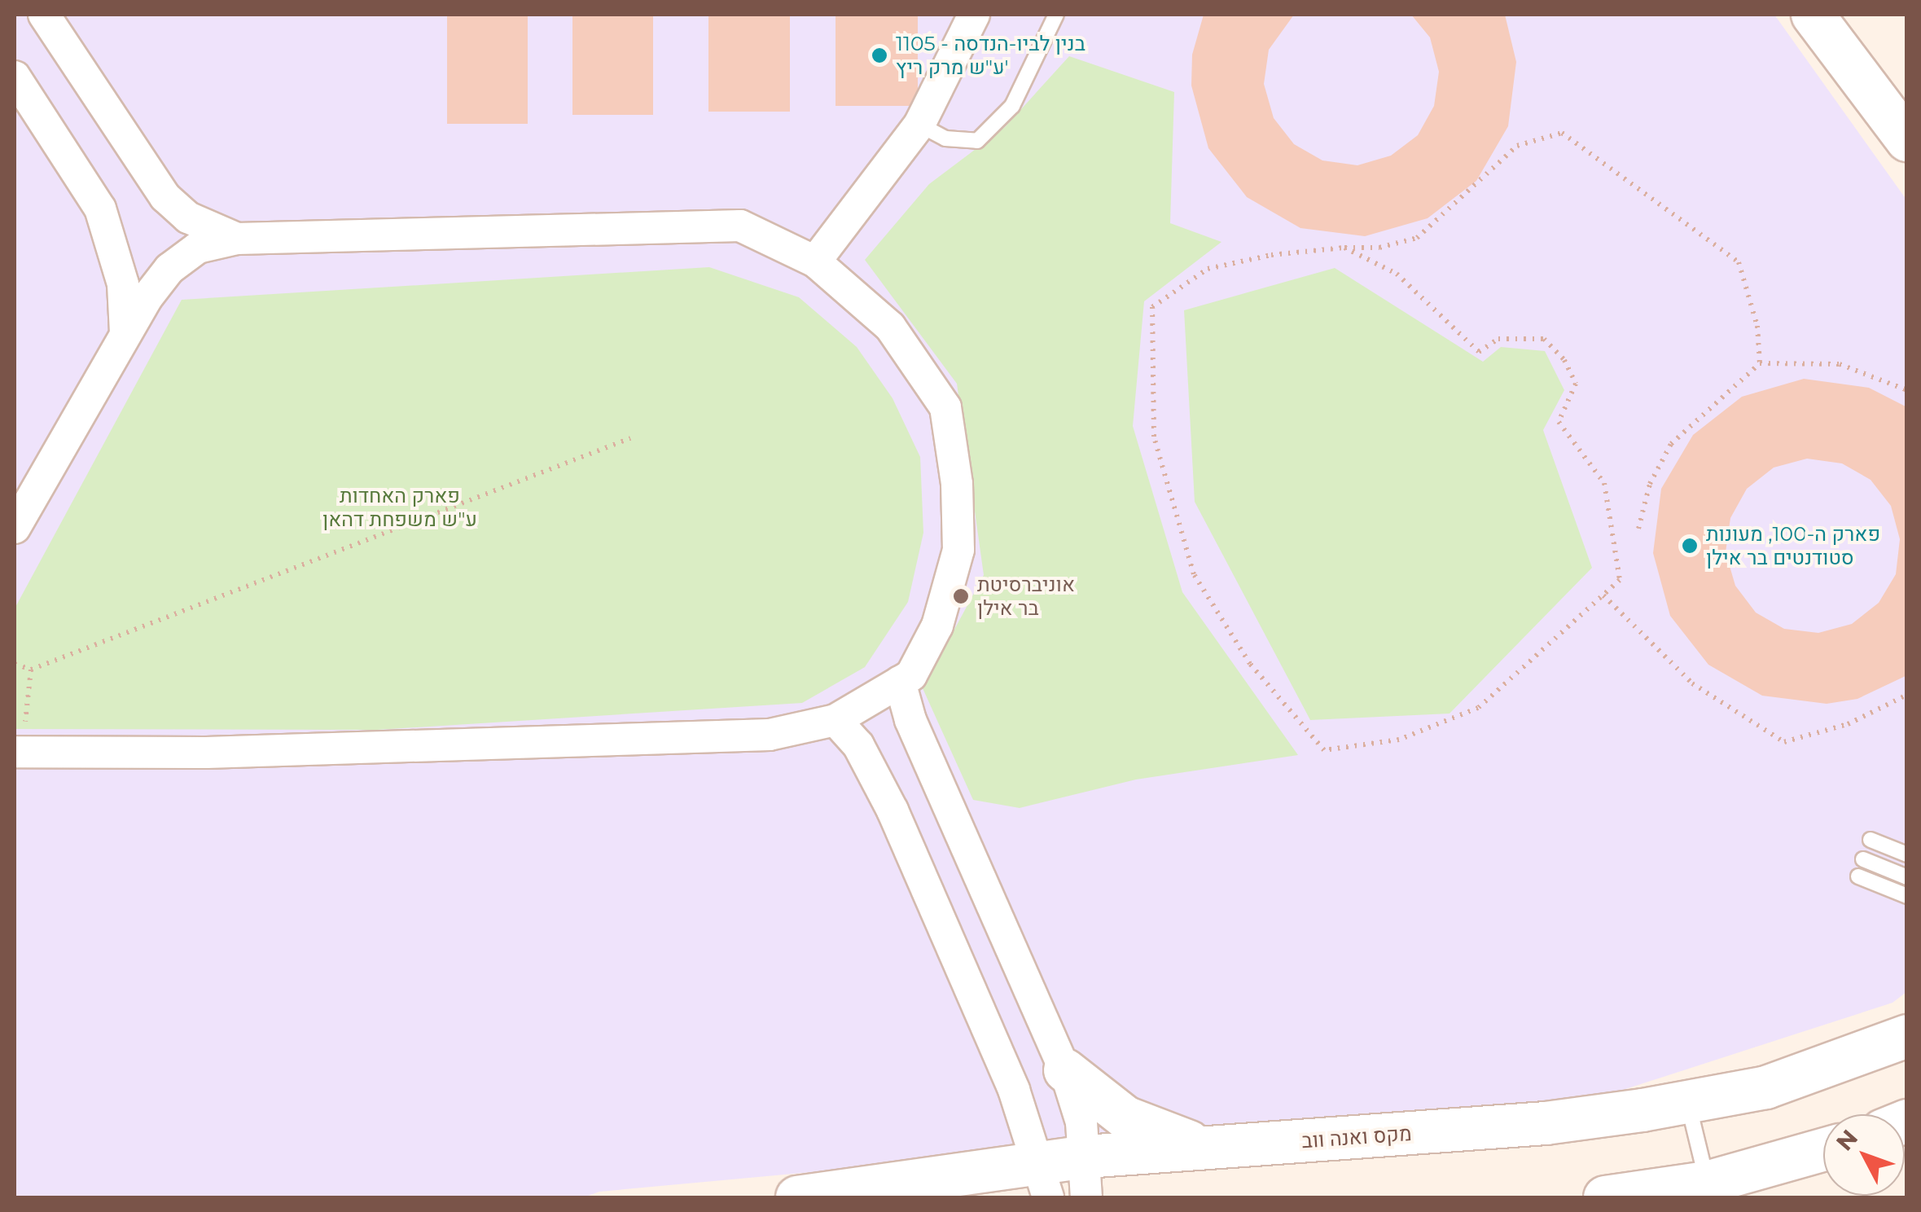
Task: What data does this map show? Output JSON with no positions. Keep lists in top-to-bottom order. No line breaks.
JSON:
{"streets":{"street":["מקס ואנה ווב"]},"parks":["פארק האחדות ע\"ש משפחת דהאן"],"places":["1105 - בנין לביו-הנדסה ע\"ש מרק ריץ'","פארק ה-100, מעונות סטודנטים בר אילן","אוניברסיטת בר אילן"],"north":"top left"}
